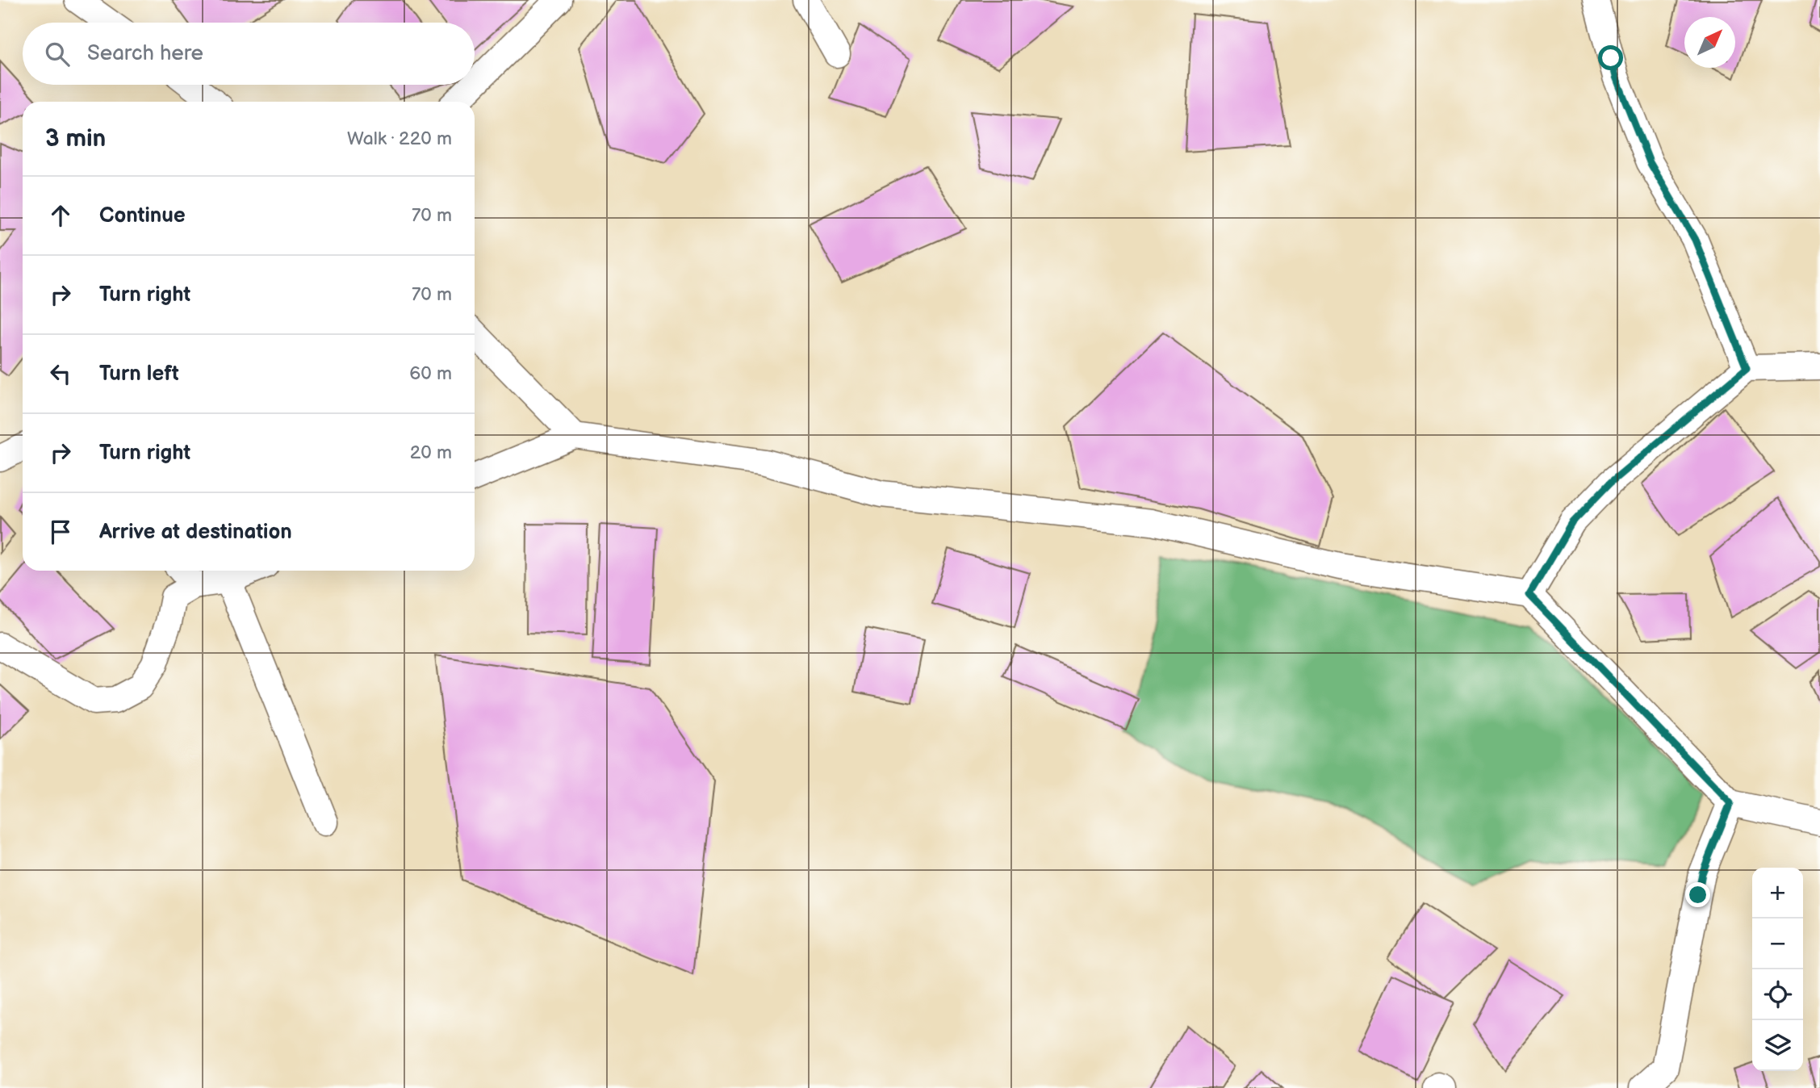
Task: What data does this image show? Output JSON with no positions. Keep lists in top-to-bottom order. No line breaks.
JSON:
{"north":"top right","page":{"search":"Search here","heading":["3 min","Walk · 220 m"],"list":[["Continue","70 m"],["Turn right","70 m"],["Turn left","60 m"],["Turn right","20 m"],"Arrive at destination"],"map_buttons":["+","−"]}}
